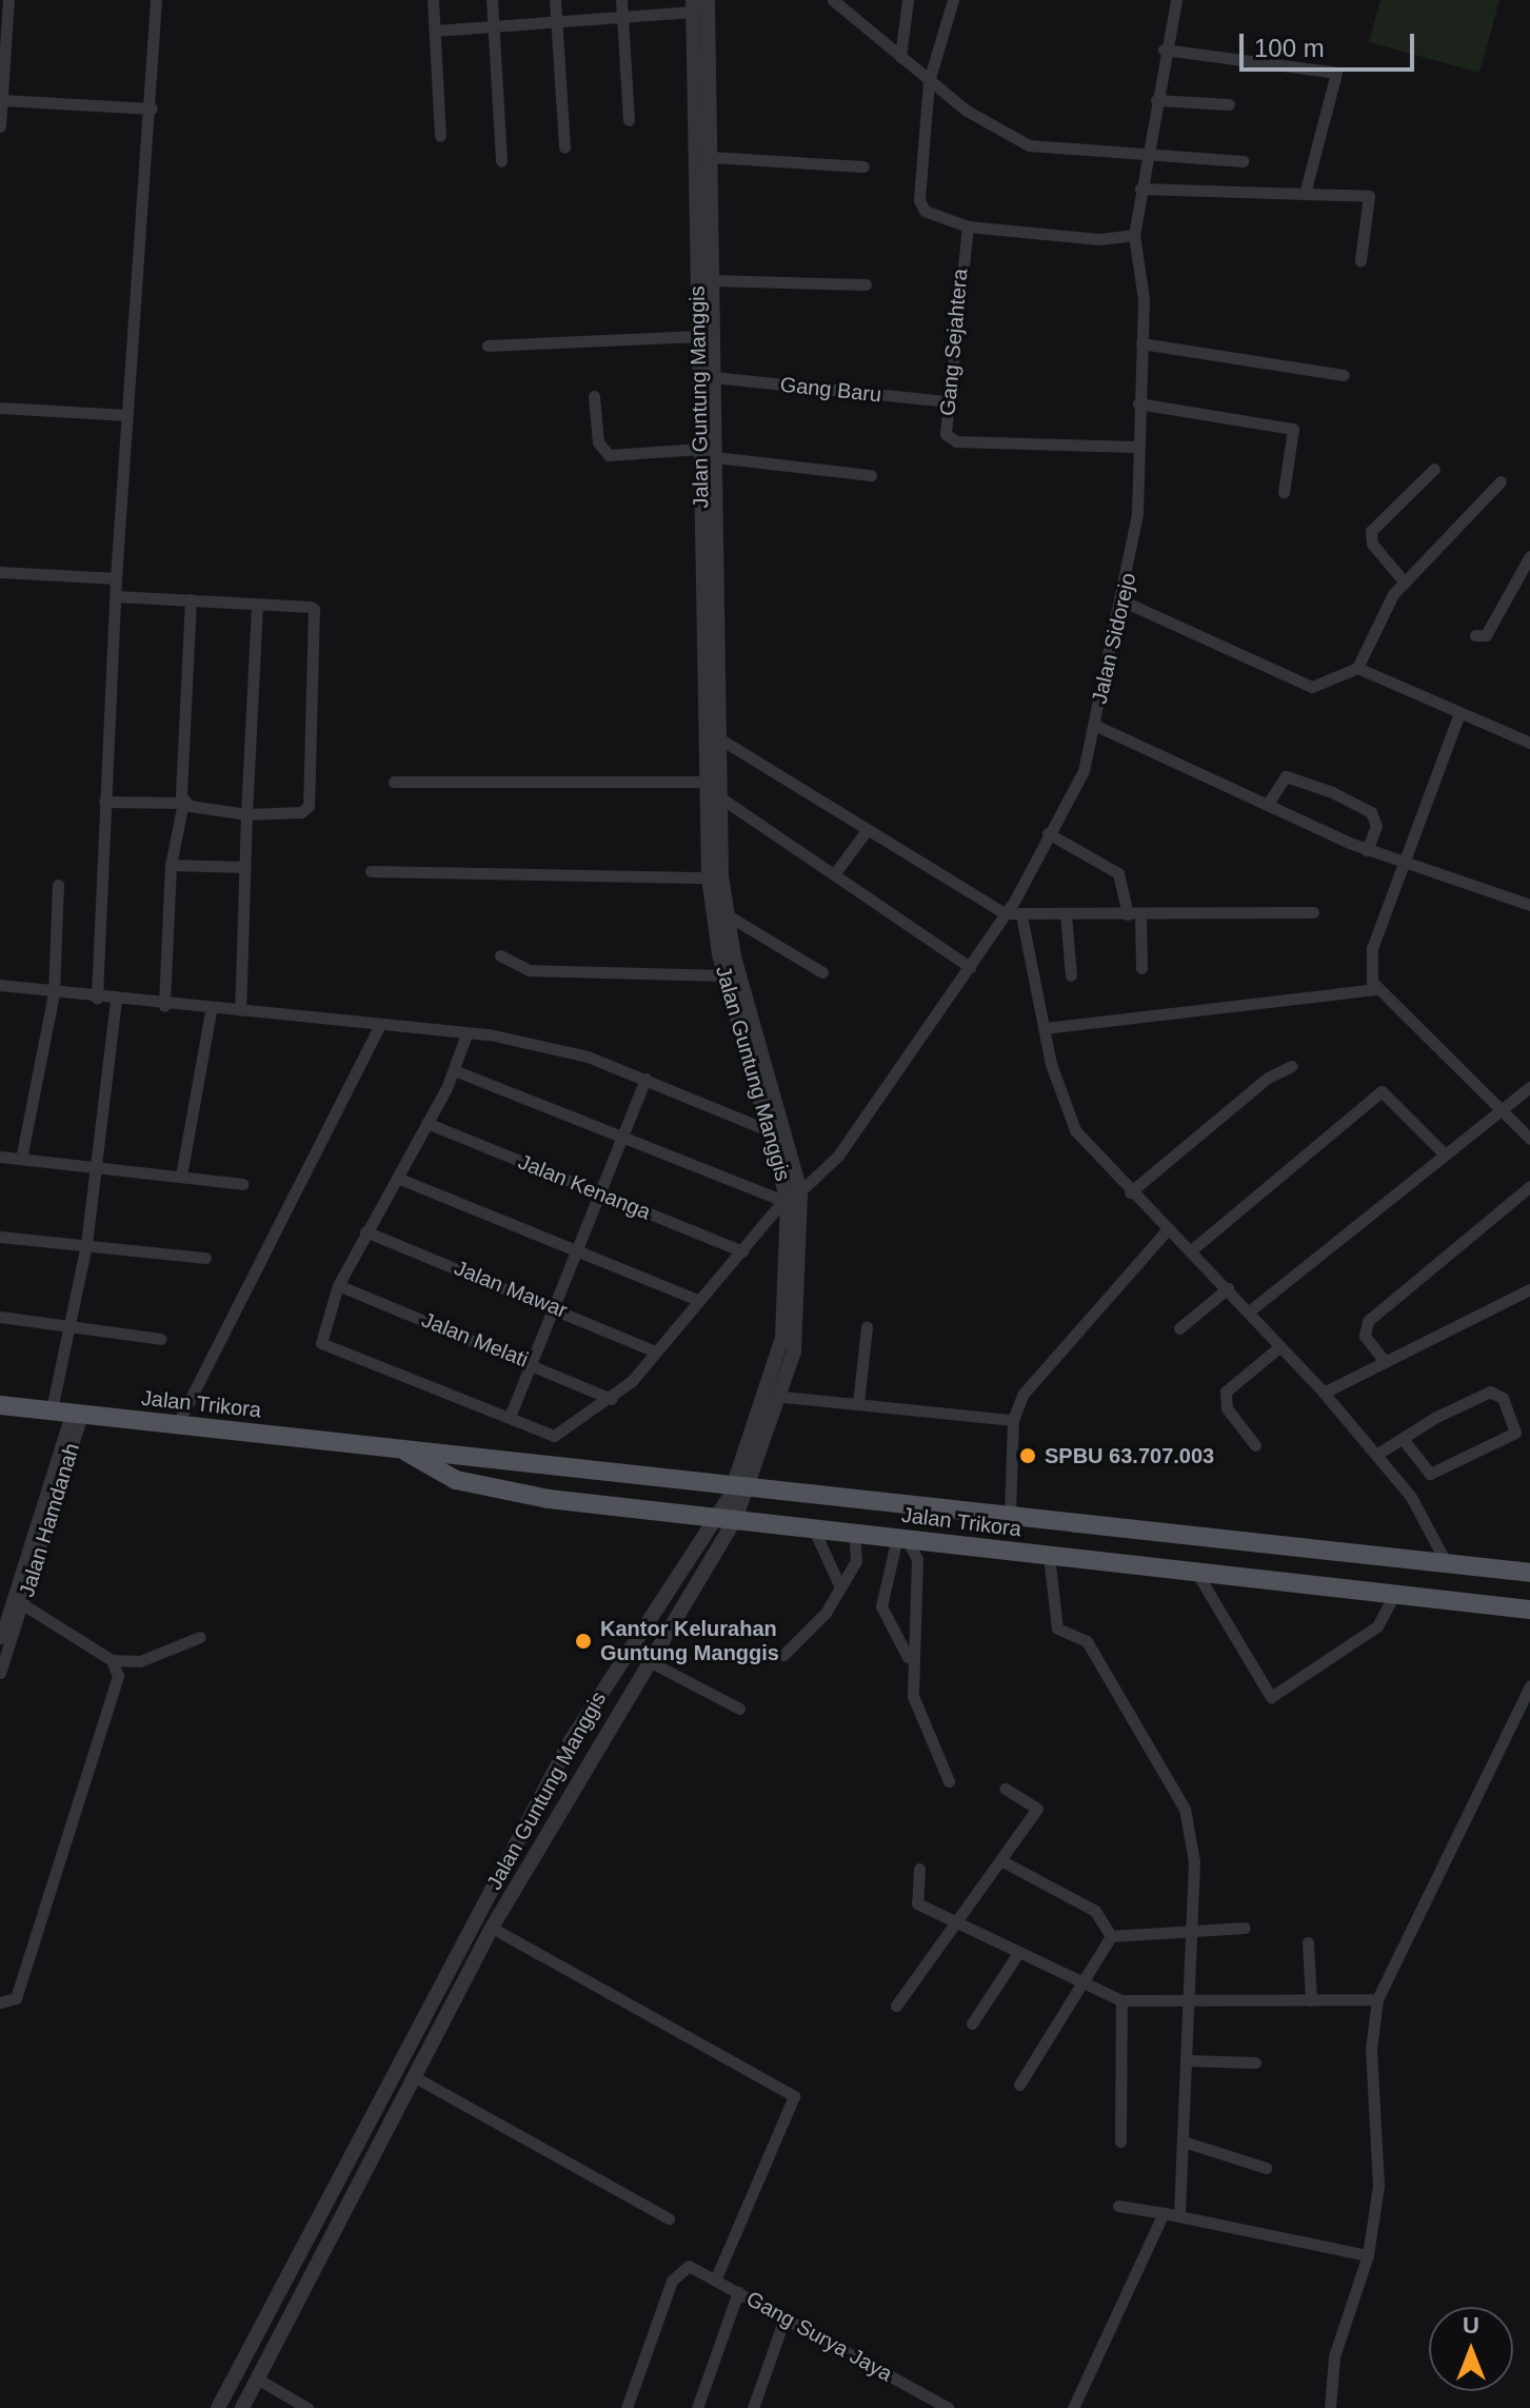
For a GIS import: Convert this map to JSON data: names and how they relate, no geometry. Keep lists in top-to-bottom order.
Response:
{
  "streets": {
    "main road": ["Jalan Trikora"],
    "street": [
      "Gang Sejahtera",
      "Gang Baru",
      "Jalan Guntung Manggis",
      "Jalan Sidorejo",
      "Jalan Kenanga",
      "Jalan Mawar",
      "Jalan Melati",
      "Jalan Hamdanah",
      "Gang Surya Jaya"
    ]
  },
  "crossings": [
    ["Gang Sejahtera", "Gang Baru"],
    ["Gang Sejahtera", "Jalan Sidorejo"],
    ["Gang Baru", "Jalan Guntung Manggis"],
    ["Jalan Guntung Manggis", "Jalan Sidorejo"],
    ["Jalan Guntung Manggis", "Jalan Trikora"],
    ["Jalan Sidorejo", "Jalan Kenanga"],
    ["Jalan Sidorejo", "Jalan Mawar"],
    ["Jalan Sidorejo", "Jalan Melati"],
    ["Jalan Trikora", "Jalan Hamdanah"]
  ],
  "places": ["SPBU 63.707.003", "Kantor Kelurahan Guntung Manggis"],
  "scale_bar": "100 m",
  "north": "top"
}
